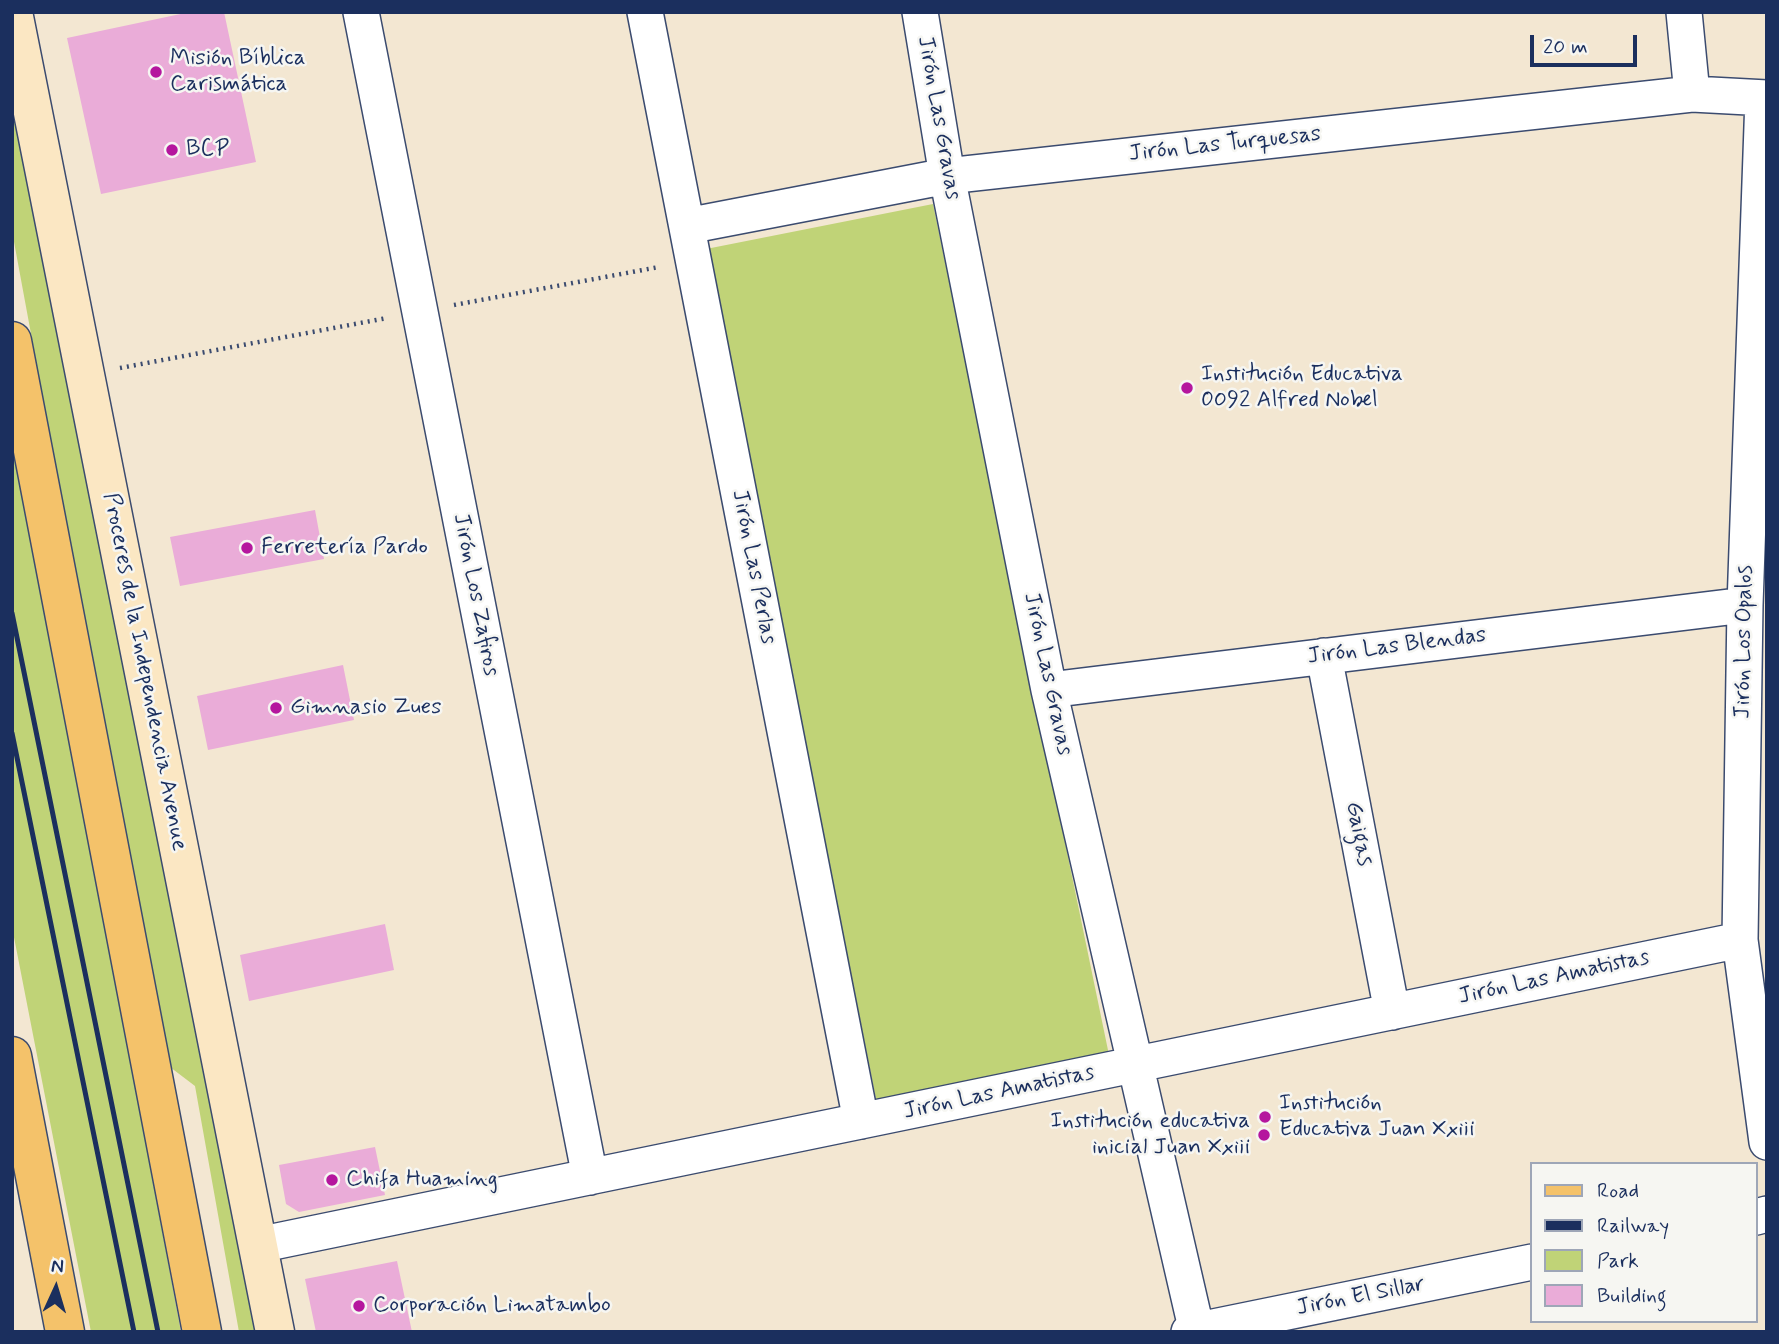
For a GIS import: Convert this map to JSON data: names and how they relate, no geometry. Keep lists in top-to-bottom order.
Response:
{
  "streets": {
    "main road": ["Proceres de la Independencia Avenue"],
    "street": [
      "Jirón Las Gravas",
      "Jirón Las Turquesas",
      "Jirón Las Perlas",
      "Jirón Los Zafiros",
      "Jirón Los Opalos",
      "Jirón Las Blendas",
      "Gaigas",
      "Jirón Las Amatistas",
      "Jirón El Sillar"
    ]
  },
  "crossings": [
    ["Jirón Las Gravas", "Jirón Las Turquesas"],
    ["Jirón Las Gravas", "Jirón Las Blendas"],
    ["Jirón Las Gravas", "Jirón Las Amatistas"],
    ["Jirón Las Gravas", "Jirón El Sillar"],
    ["Jirón Las Turquesas", "Jirón Las Perlas"],
    ["Jirón Las Turquesas", "Jirón Los Opalos"],
    ["Jirón Las Perlas", "Jirón Las Amatistas"],
    ["Jirón Los Zafiros", "Jirón Las Amatistas"],
    ["Jirón Los Opalos", "Jirón Las Blendas"],
    ["Jirón Los Opalos", "Jirón Las Amatistas"],
    ["Jirón Las Blendas", "Gaigas"],
    ["Proceres de la Independencia Avenue", "Jirón Las Amatistas"],
    ["Gaigas", "Jirón Las Amatistas"]
  ],
  "places": [
    "Misión Bíblica Carismática",
    "BCP",
    "Institución Educativa 0092 Alfred Nobel",
    "Ferretería Pardo",
    "Gimnasio Zues",
    "Institución Educativa Juan Xxiii",
    "Institución educativa inicial Juan Xxiii",
    "Chifa Huaming",
    "Corporación Limatambo"
  ],
  "legend": [
    "Road",
    "Railway",
    "Park",
    "Building"
  ],
  "scale_bar": "20 m",
  "north": "top"
}
